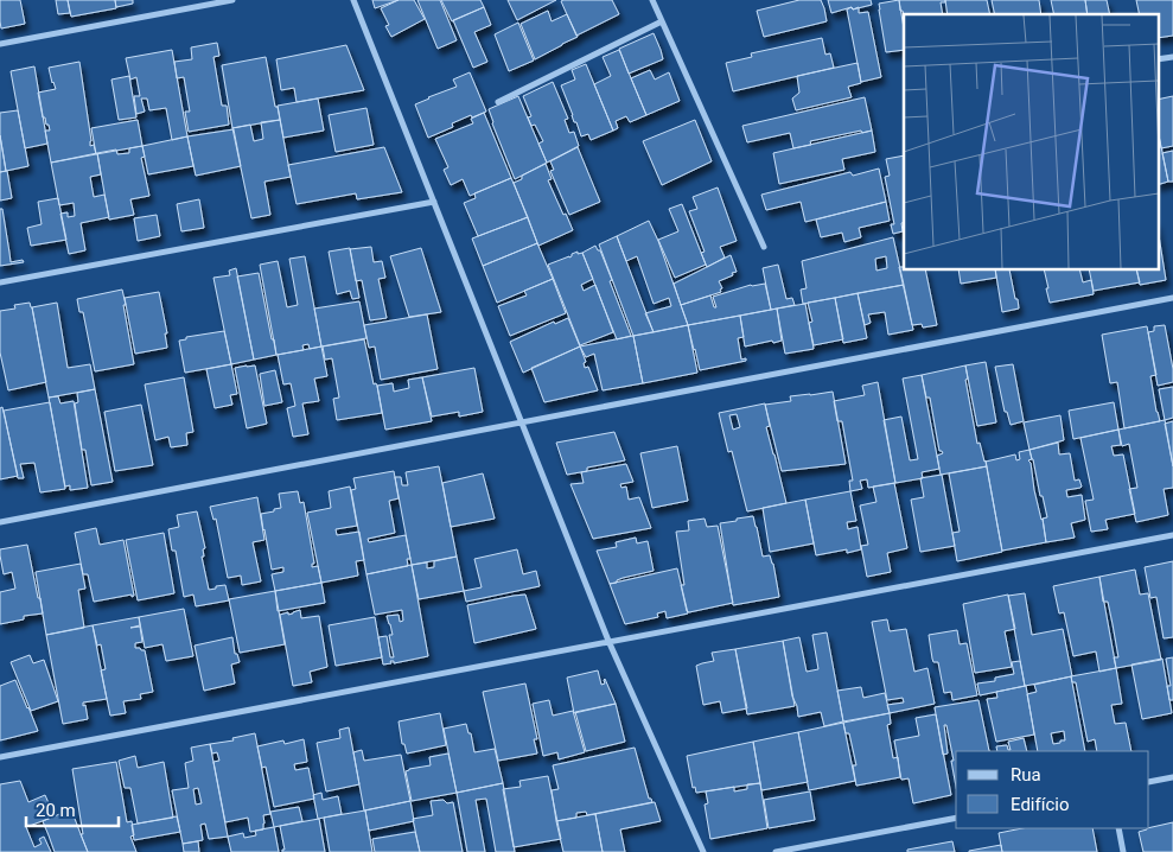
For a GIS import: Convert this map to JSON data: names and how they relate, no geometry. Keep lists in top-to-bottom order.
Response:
{
  "legend": ["Rua", "Edifício"],
  "scale_bar": "20 m"
}
